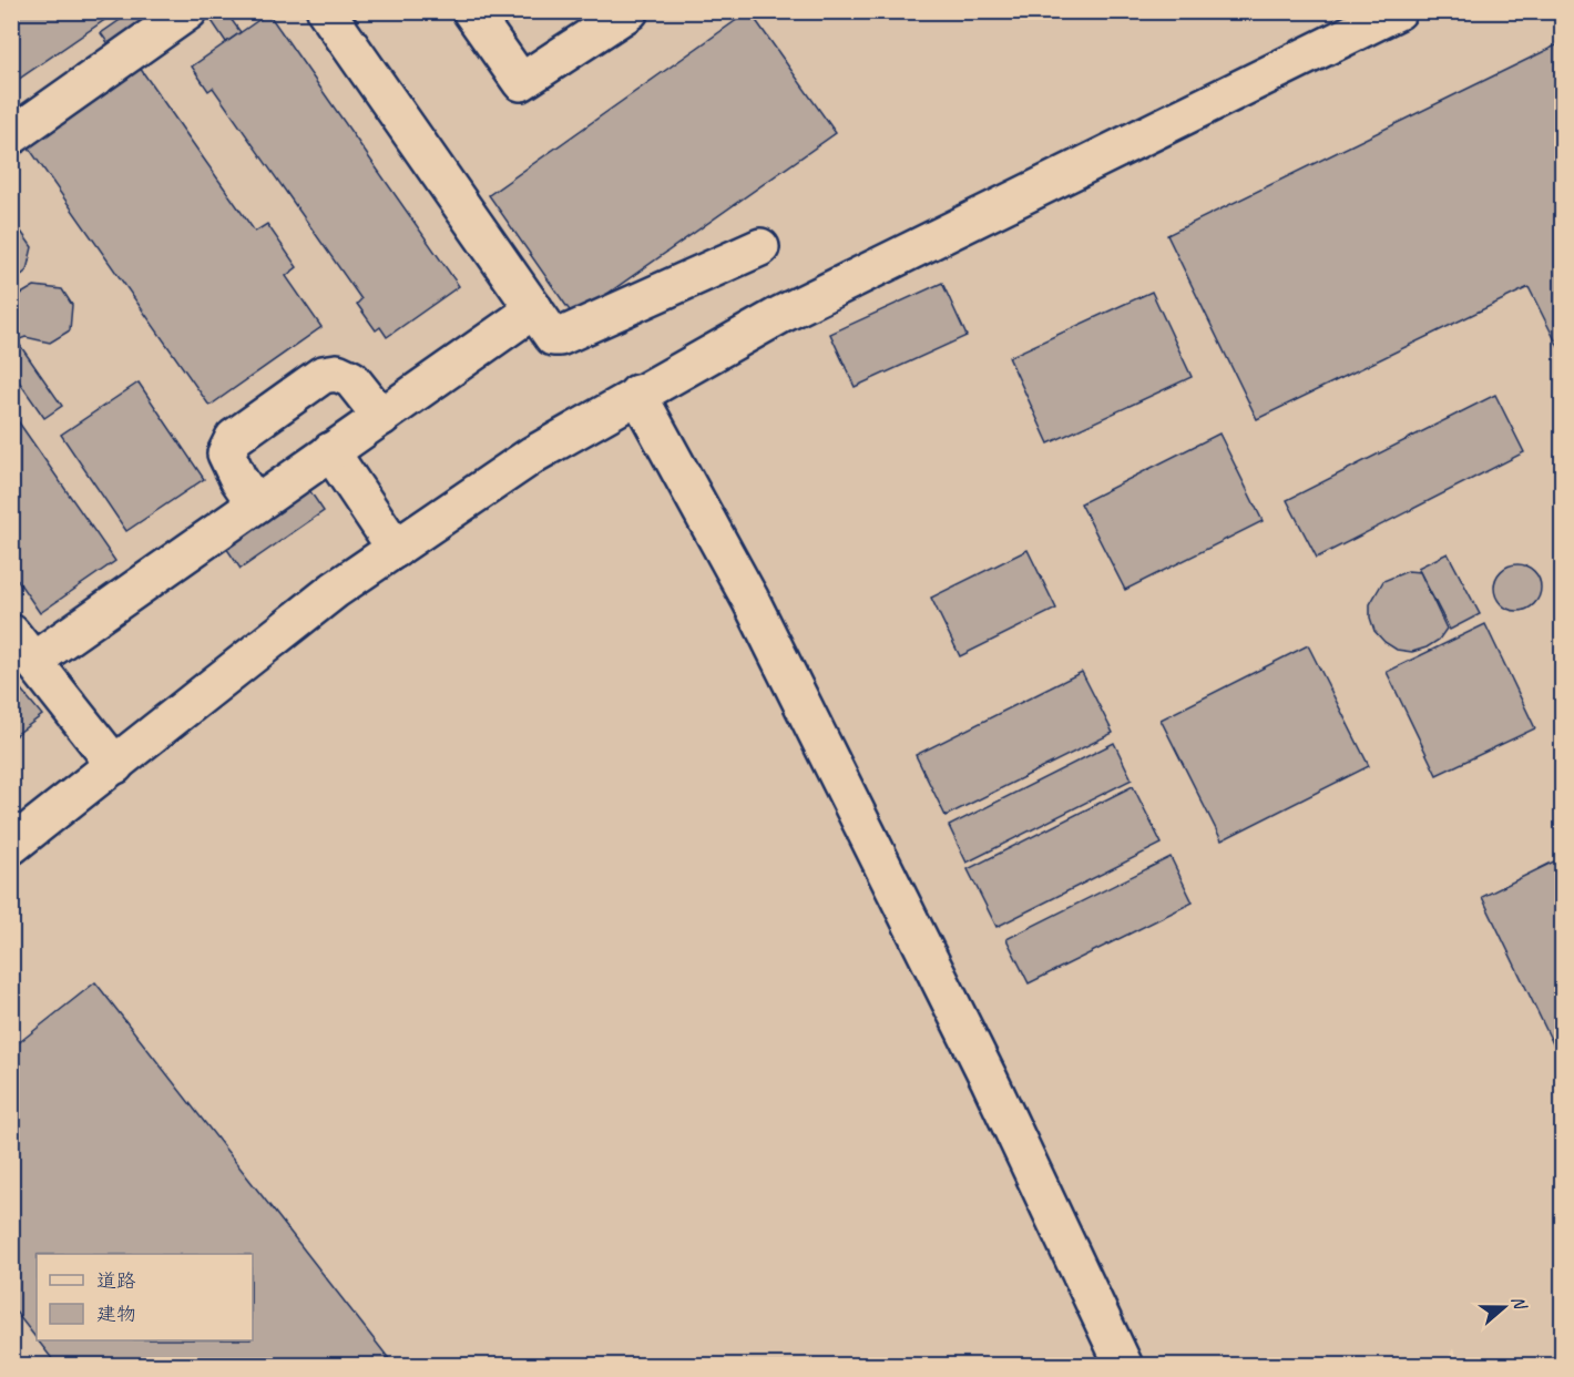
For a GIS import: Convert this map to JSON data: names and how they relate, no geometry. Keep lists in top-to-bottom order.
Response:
{
  "legend": ["道路", "建物"],
  "north": "right"
}
